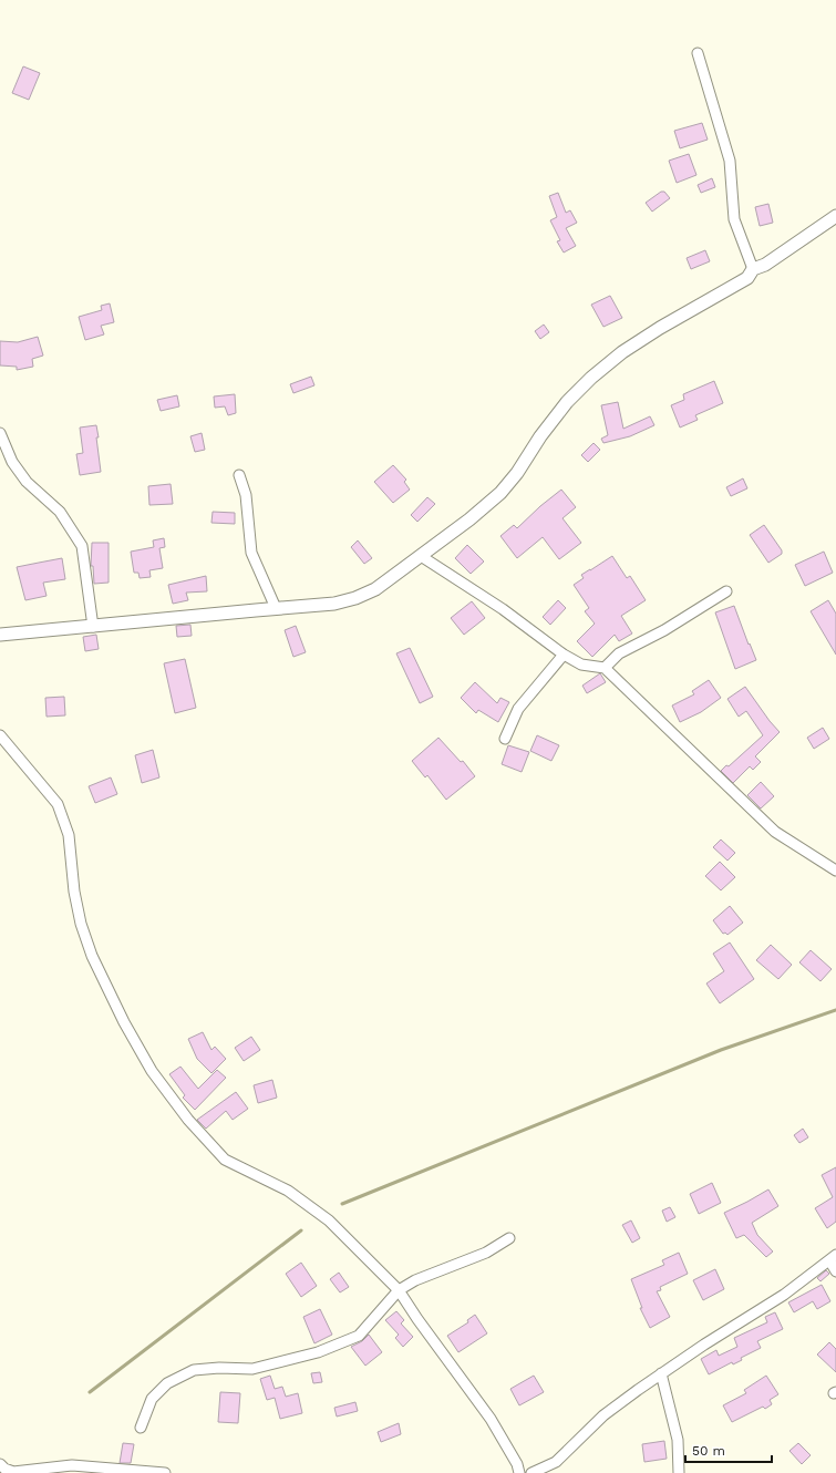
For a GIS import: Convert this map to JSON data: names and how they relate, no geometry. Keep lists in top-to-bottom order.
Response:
{
  "scale_bar": "50 m"
}
